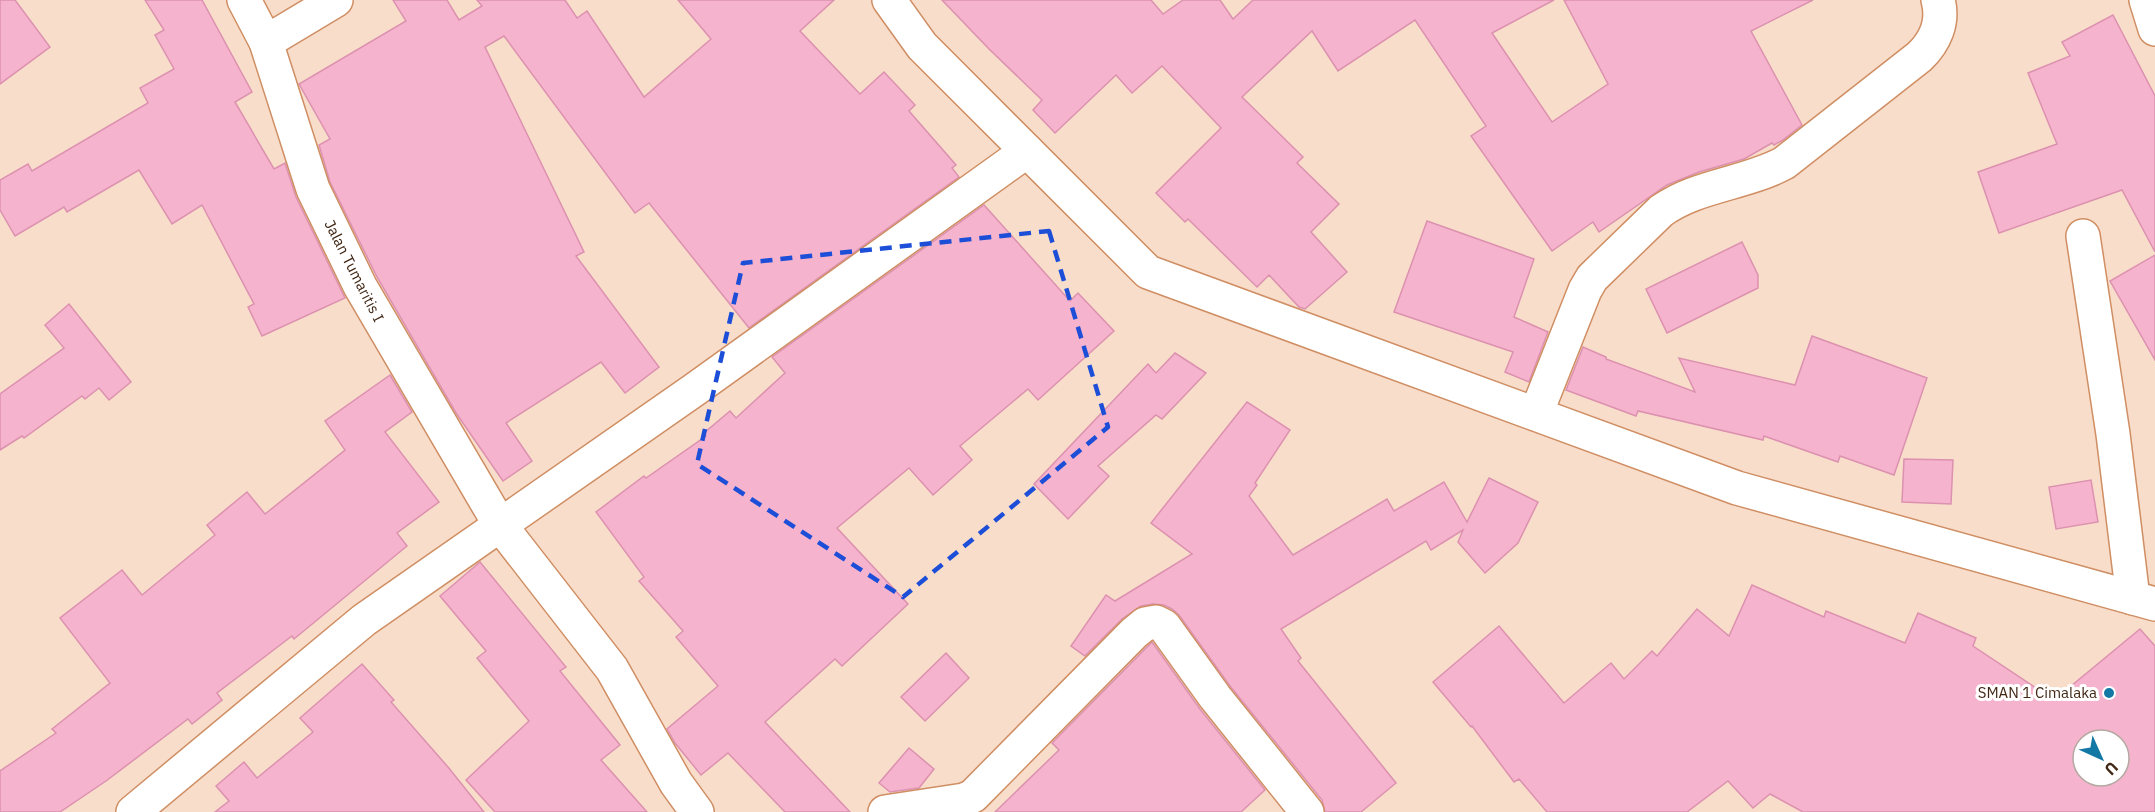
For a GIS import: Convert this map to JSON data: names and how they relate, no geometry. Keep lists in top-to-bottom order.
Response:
{
  "streets": {
    "street": ["Jalan Tumaritis I"]
  },
  "places": ["SMAN 1 Cimalaka"],
  "north": "bottom right"
}
